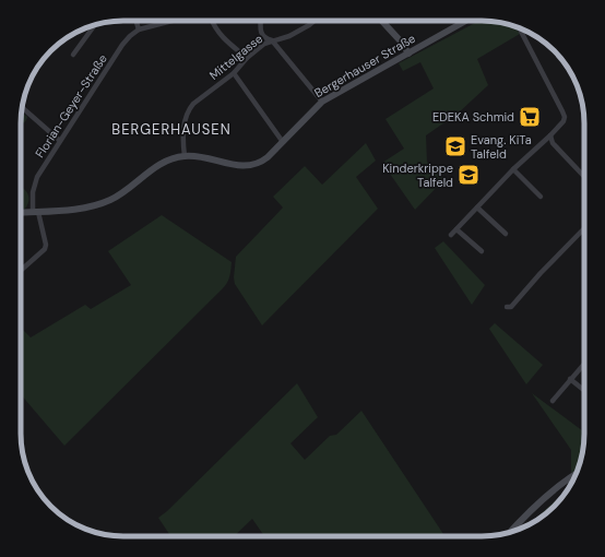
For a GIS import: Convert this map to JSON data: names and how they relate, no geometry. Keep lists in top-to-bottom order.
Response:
{
  "streets": {
    "street": ["Mittelgasse", "Bergerhauser Straße", "Florian-Geyer-Straße"]
  },
  "crossings": [
    ["Mittelgasse", "Bergerhauser Straße"]
  ],
  "districts": ["BERGERHAUSEN"],
  "places": {
    "supermarket": ["EDEKA Schmid"],
    "school or university": ["Evang. KiTa Talfeld", "Kinderkrippe Talfeld"]
  }
}
